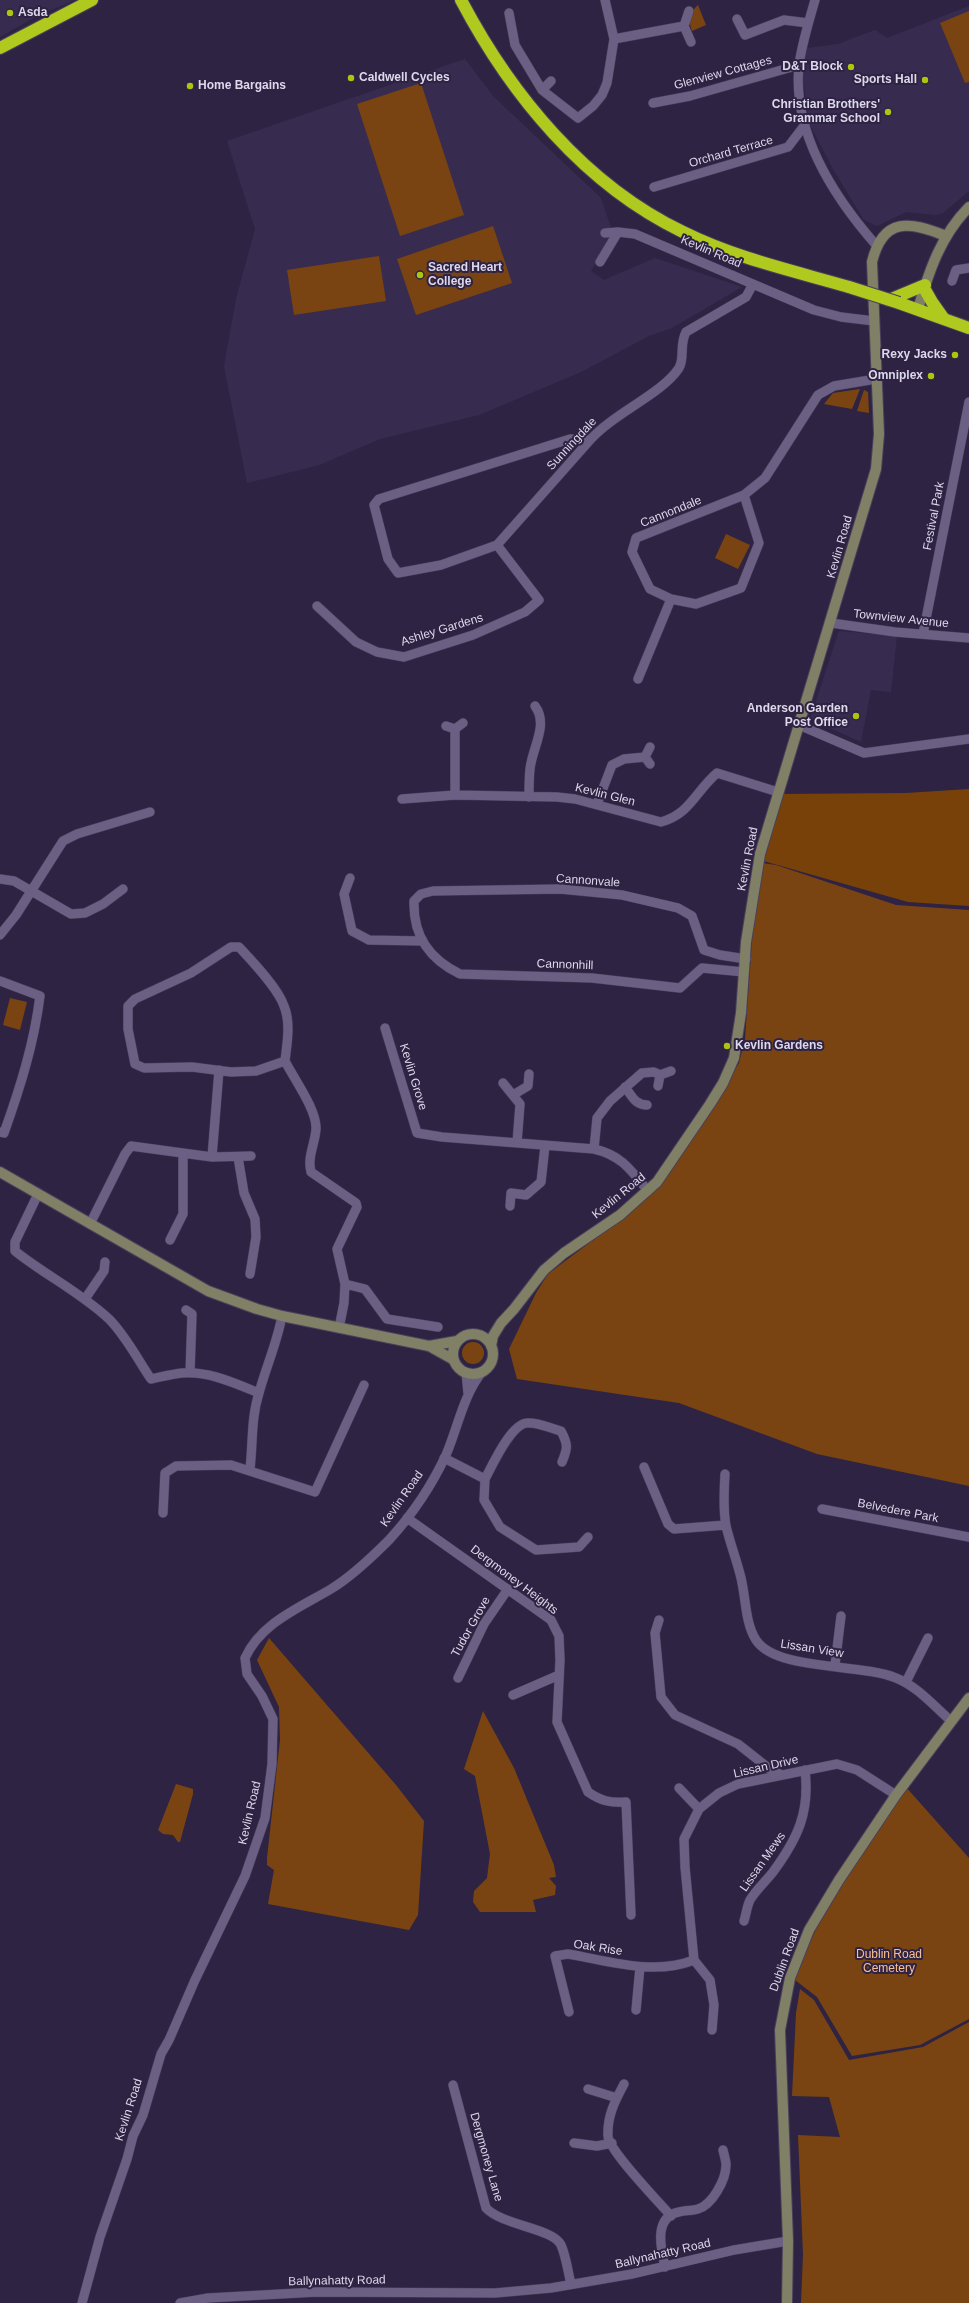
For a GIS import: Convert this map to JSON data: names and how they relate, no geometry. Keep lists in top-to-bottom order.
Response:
{
  "streets": {
    "street": [
      "Glenview Cottages",
      "Orchard Terrace",
      "Kevlin Road",
      "Sunningdale",
      "Cannondale",
      "Festival Park",
      "Townview Avenue",
      "Ashley Gardens",
      "Kevlin Glen",
      "Cannonvale",
      "Cannonhill",
      "Kevlin Grove",
      "Belvedere Park",
      "Dergmoney Heights",
      "Tudor Grove",
      "Lissan View",
      "Lissan Drive",
      "Lissan Mews",
      "Oak Rise",
      "Dublin Road",
      "Dergmoney Lane",
      "Ballynahatty Road"
    ]
  },
  "crossings": [
    ["Kevlin Road", "Sunningdale"],
    ["Kevlin Road", "Cannondale"],
    ["Kevlin Road", "Townview Avenue"],
    ["Kevlin Road", "Kevlin Glen"],
    ["Kevlin Road", "Cannonvale"],
    ["Kevlin Road", "Cannonhill"],
    ["Kevlin Road", "Dergmoney Heights"],
    ["Sunningdale", "Ashley Gardens"],
    ["Festival Park", "Townview Avenue"],
    ["Cannonvale", "Cannonhill"],
    ["Dergmoney Heights", "Tudor Grove"],
    ["Lissan View", "Dublin Road"],
    ["Lissan Drive", "Lissan Mews"],
    ["Lissan Drive", "Oak Rise"],
    ["Lissan Drive", "Dublin Road"],
    ["Dublin Road", "Ballynahatty Road"],
    ["Dergmoney Lane", "Ballynahatty Road"]
  ],
  "parks": ["Dublin Road Cemetery"],
  "places": [
    "Asda",
    "D&T Block",
    "Caldwell Cycles",
    "Sports Hall",
    "Home Bargains",
    "Christian Brothers' Grammar School",
    "Sacred Heart College",
    "Rexy Jacks",
    "Omniplex",
    "Anderson Garden Post Office",
    "Kevlin Gardens"
  ]
}
